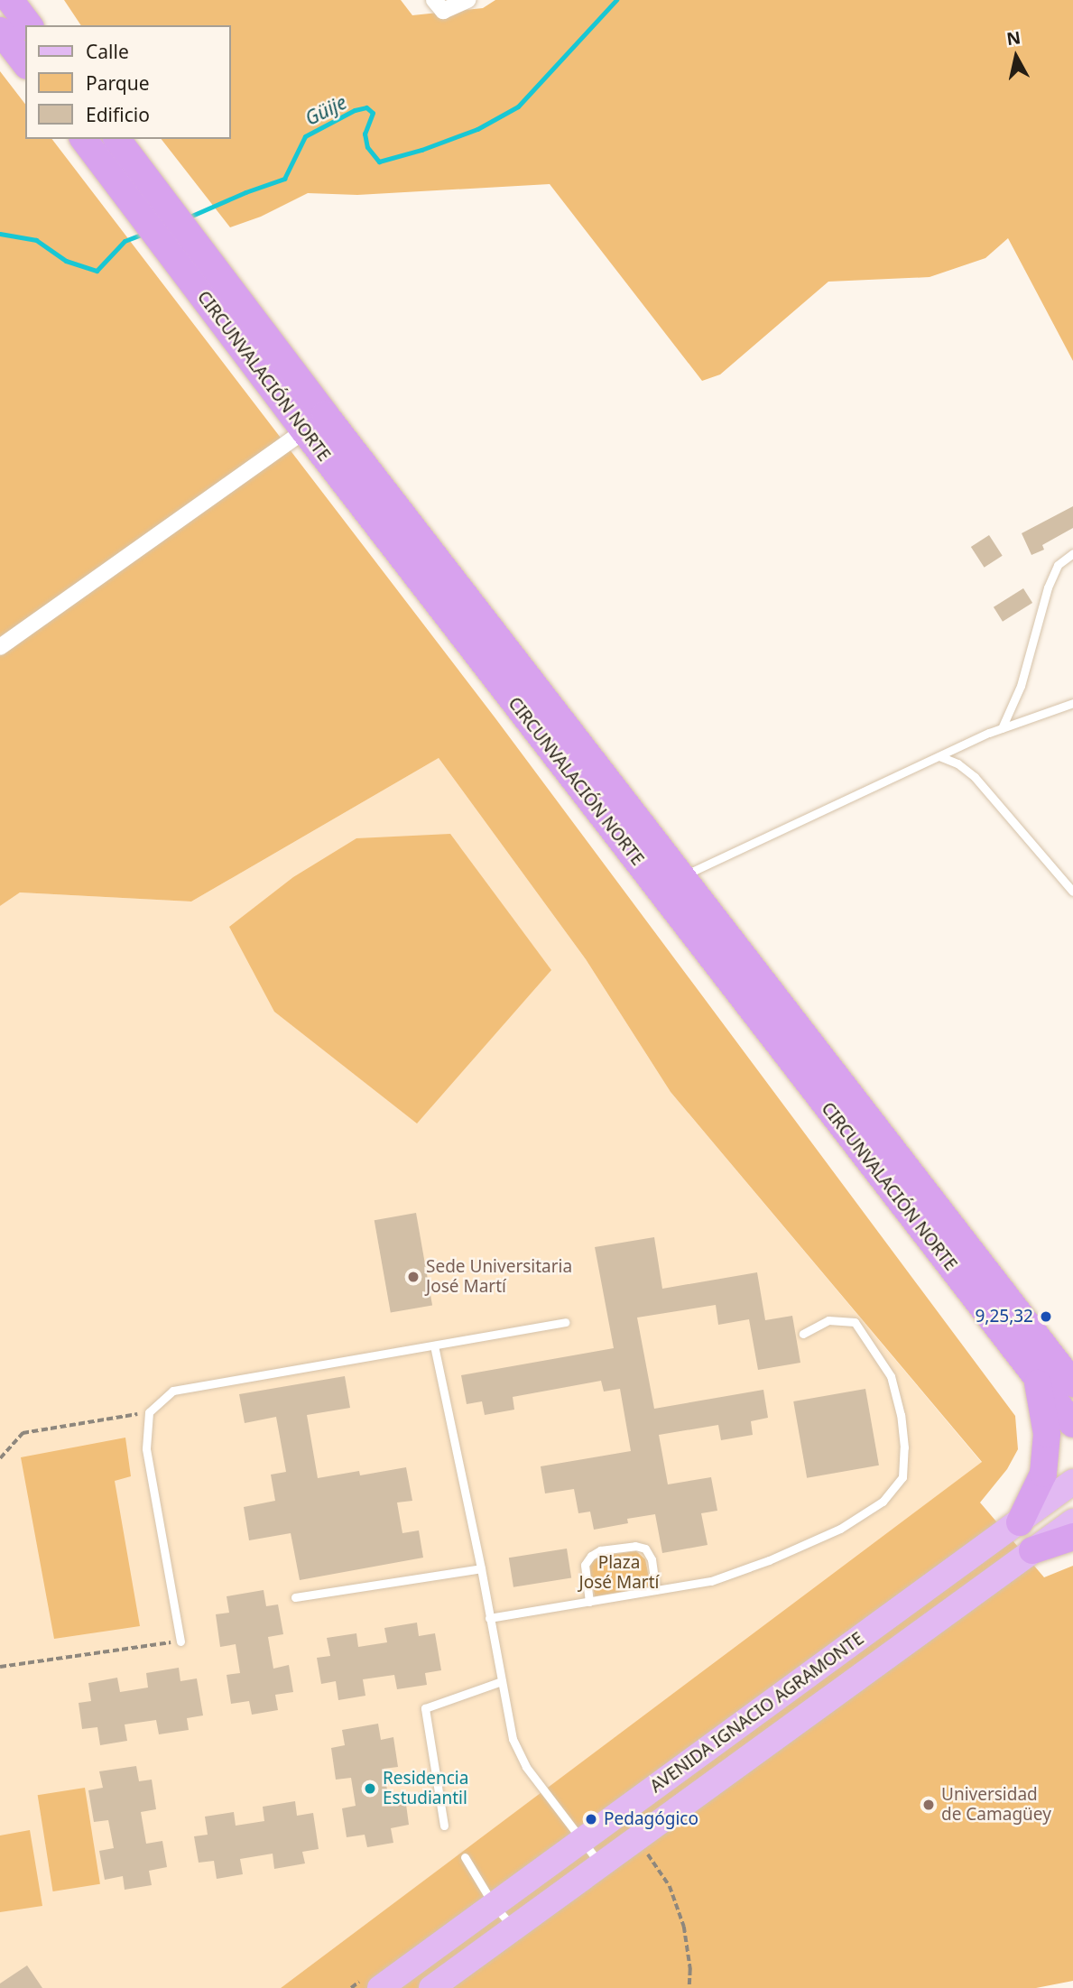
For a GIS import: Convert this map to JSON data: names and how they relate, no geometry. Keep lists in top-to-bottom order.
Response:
{
  "streets": {
    "highway": ["CIRCUNVALACIÓN NORTE"],
    "main road": ["AVENIDA IGNACIO AGRAMONTE"]
  },
  "water": ["Güije"],
  "parks": ["Plaza José Martí"],
  "places": [
    "Sede Universitaria José Martí",
    "9,25,32",
    "Residencia Estudiantil",
    "Universidad de Camagüey",
    "Pedagógico"
  ],
  "legend": ["Calle", "Parque", "Edificio"],
  "north": "top"
}
